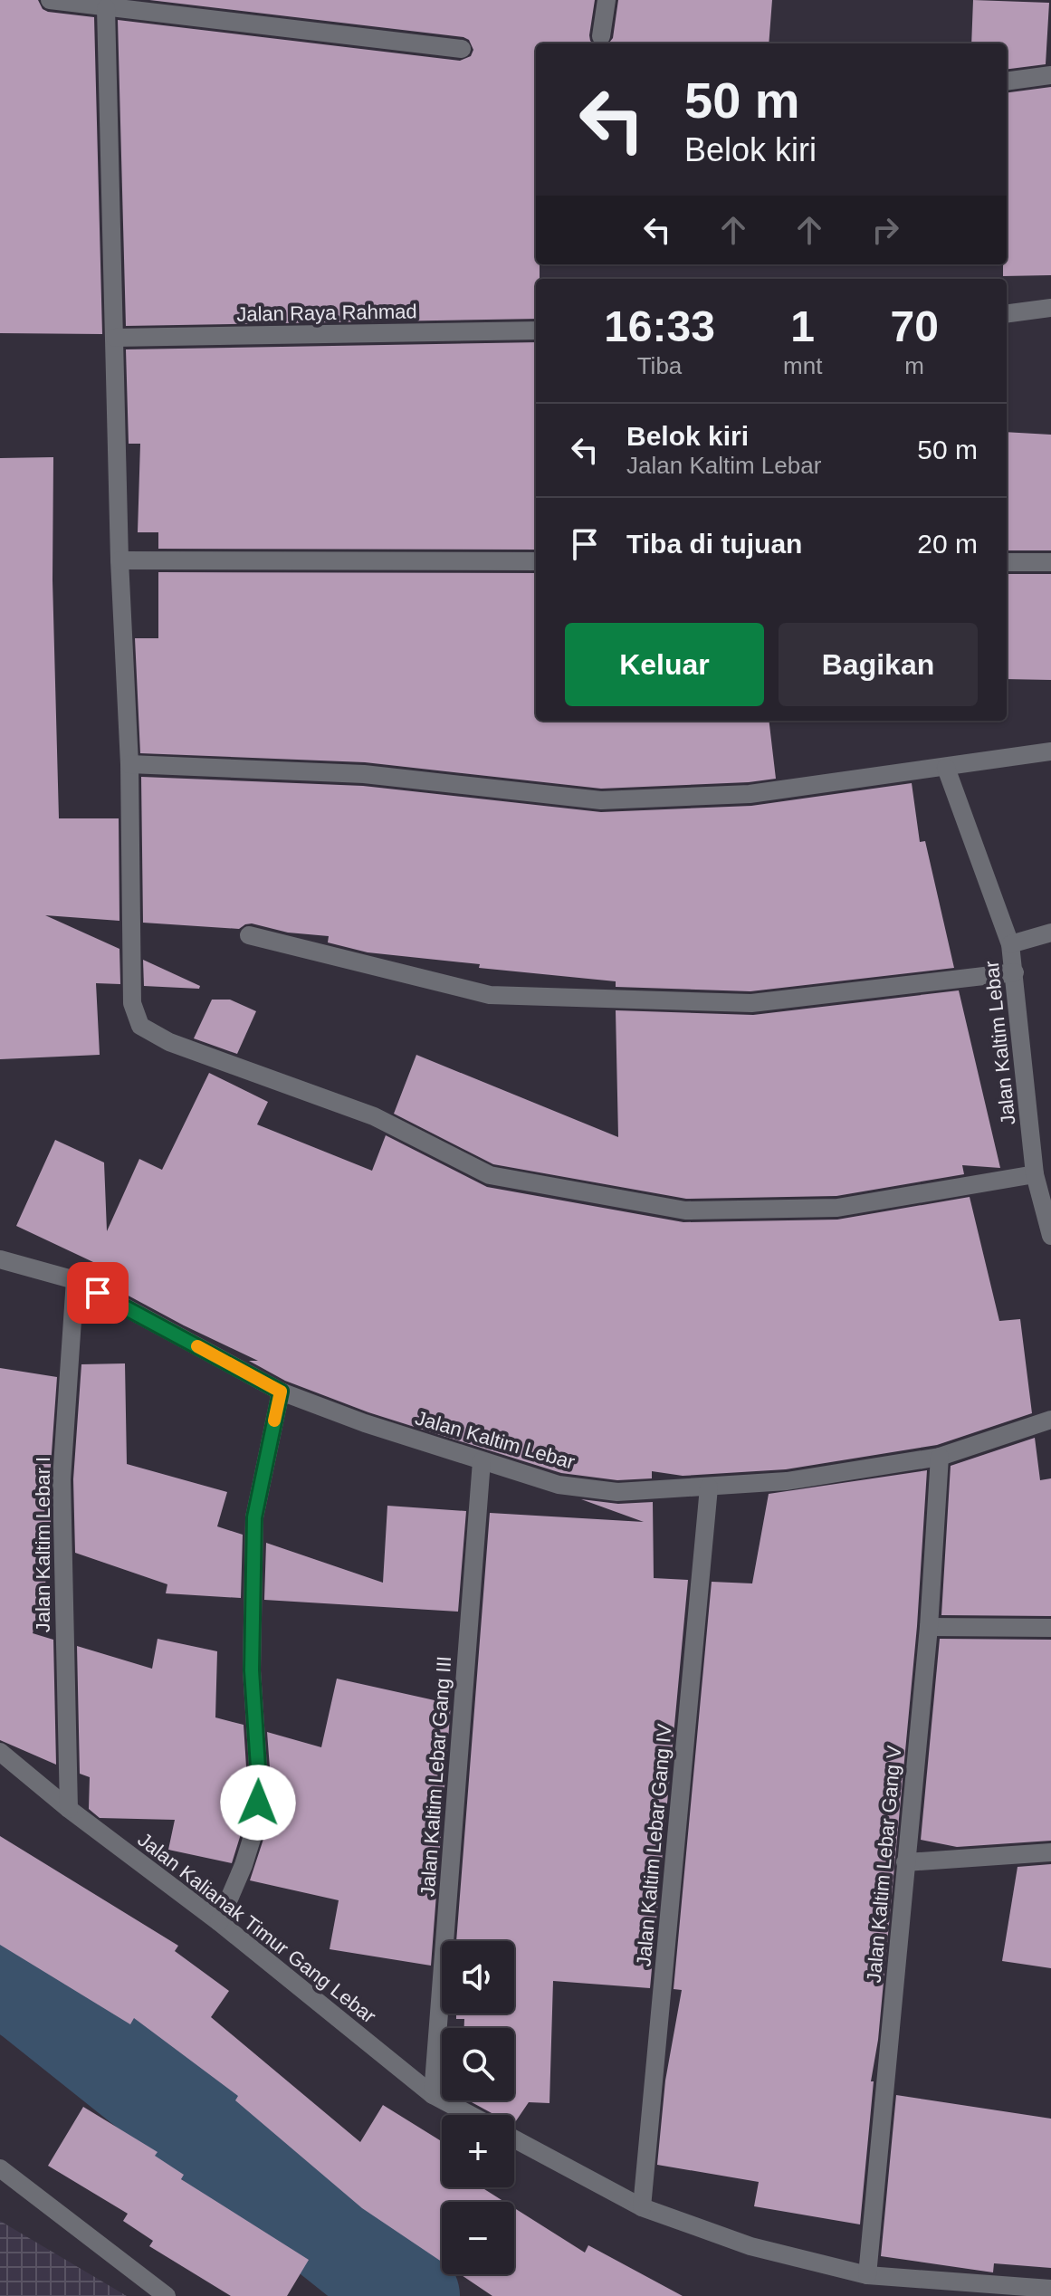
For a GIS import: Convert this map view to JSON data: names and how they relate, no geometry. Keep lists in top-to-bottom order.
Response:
{
  "streets": {
    "street": [
      "Jalan Raya Rahmad",
      "Jalan Kaltim Lebar",
      "Jalan Kaltim Lebar I",
      "Jalan Kaltim Lebar Gang III",
      "Jalan Kaltim Lebar Gang IV",
      "Jalan Kaltim Lebar Gang V",
      "Jalan Kalianak Timur Gang Lebar"
    ]
  },
  "crossings": [
    ["Jalan Kaltim Lebar", "Jalan Kaltim Lebar I"],
    ["Jalan Kaltim Lebar", "Jalan Kaltim Lebar Gang III"],
    ["Jalan Kaltim Lebar", "Jalan Kaltim Lebar Gang IV"],
    ["Jalan Kaltim Lebar", "Jalan Kaltim Lebar Gang V"],
    ["Jalan Kaltim Lebar I", "Jalan Kalianak Timur Gang Lebar"],
    ["Jalan Kaltim Lebar Gang III", "Jalan Kalianak Timur Gang Lebar"]
  ],
  "page": {
    "turn": ["50 m", "Belok kiri"],
    "eta": [
      "16:33",
      "Tiba",
      "1",
      "mnt",
      "70",
      "m"
    ],
    "list": [
      {
        "name": "Belok kiri",
        "note": "Jalan Kaltim Lebar",
        "value": "50 m"
      },
      {
        "name": "Tiba di tujuan",
        "value": "20 m"
      }
    ],
    "buttons": ["Keluar", "Bagikan"],
    "map_buttons": ["+", "−"]
  }
}
